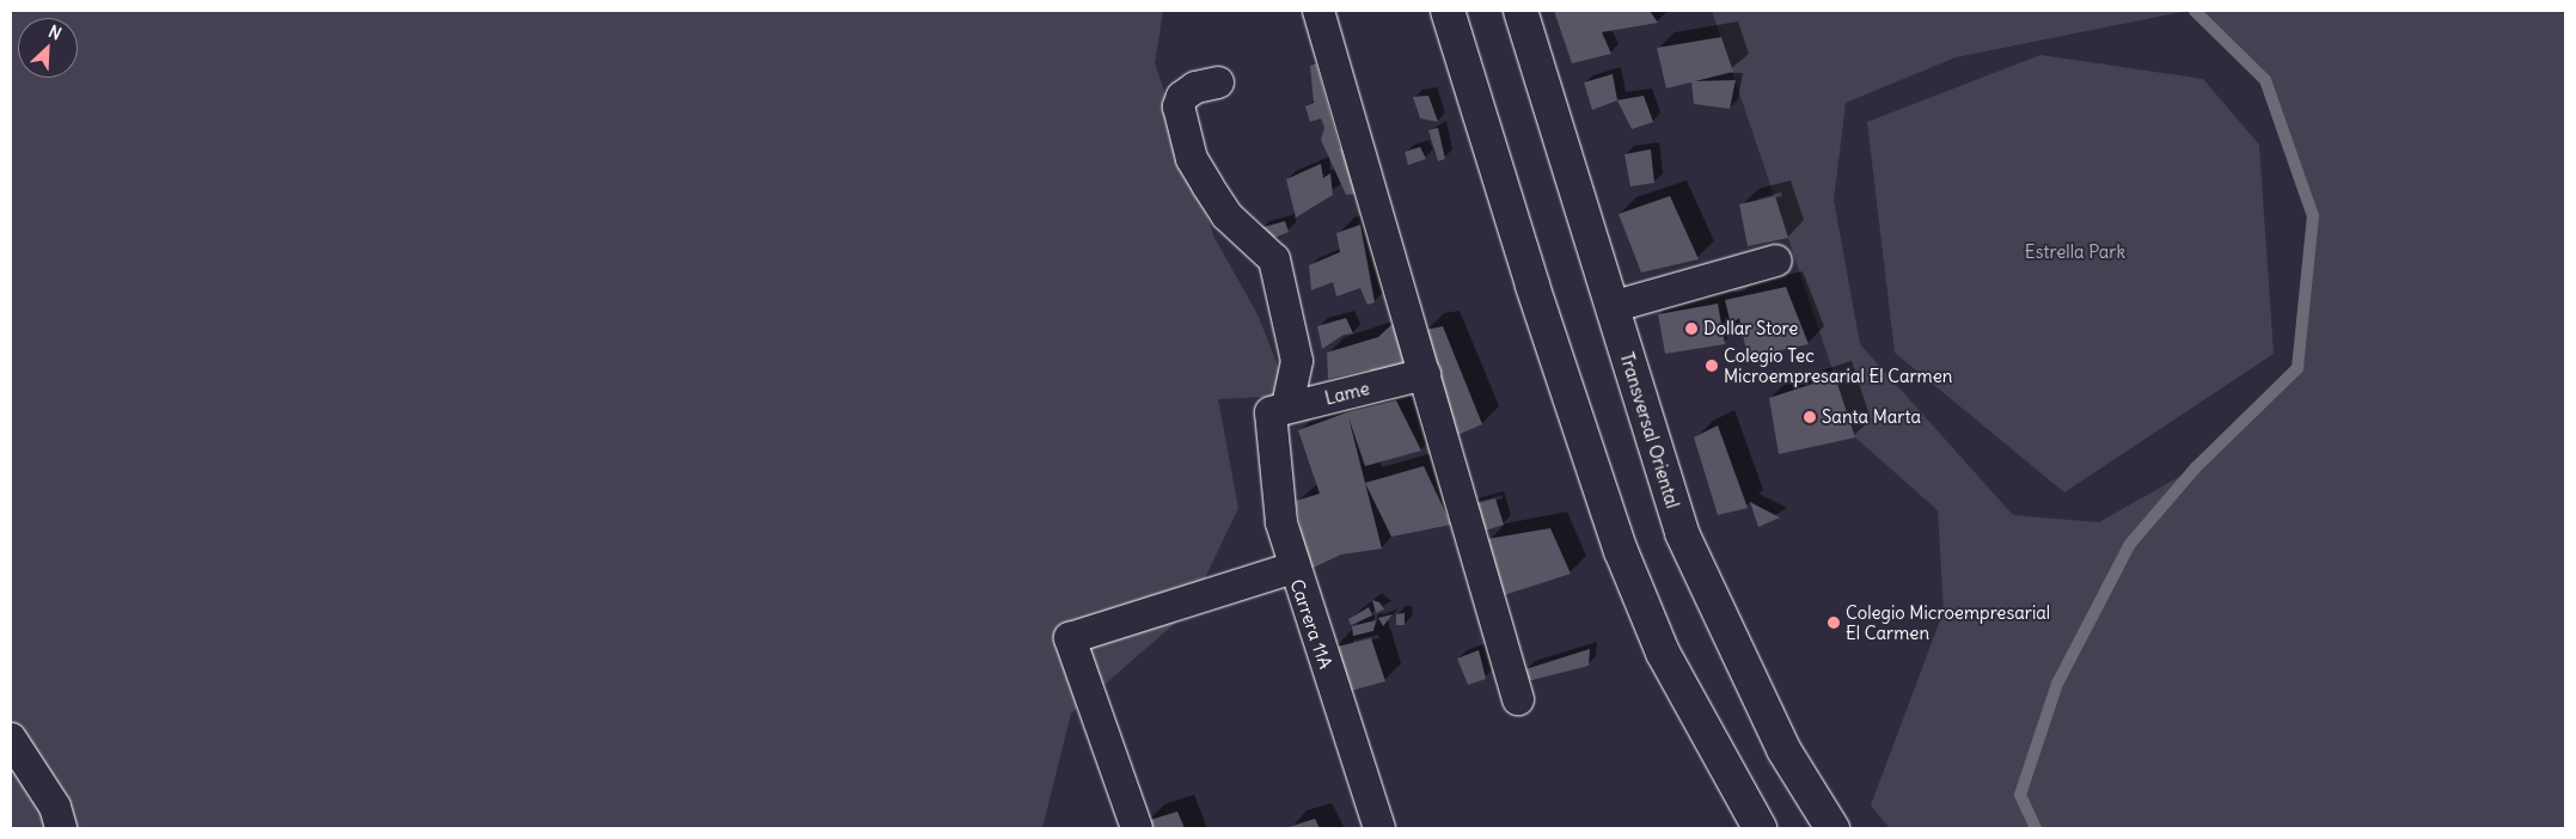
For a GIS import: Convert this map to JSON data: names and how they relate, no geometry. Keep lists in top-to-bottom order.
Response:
{
  "streets": {
    "main road": ["Transversal Oriental"],
    "street": ["Lame", "Carrera 11A"]
  },
  "crossings": [
    ["Lame", "Carrera 11A"]
  ],
  "parks": ["Estrella Park"],
  "places": [
    "Dollar Store",
    "Colegio Tec Microempresarial El Carmen",
    "Santa Marta",
    "Colegio Microempresarial El Carmen"
  ],
  "north": "top right"
}
